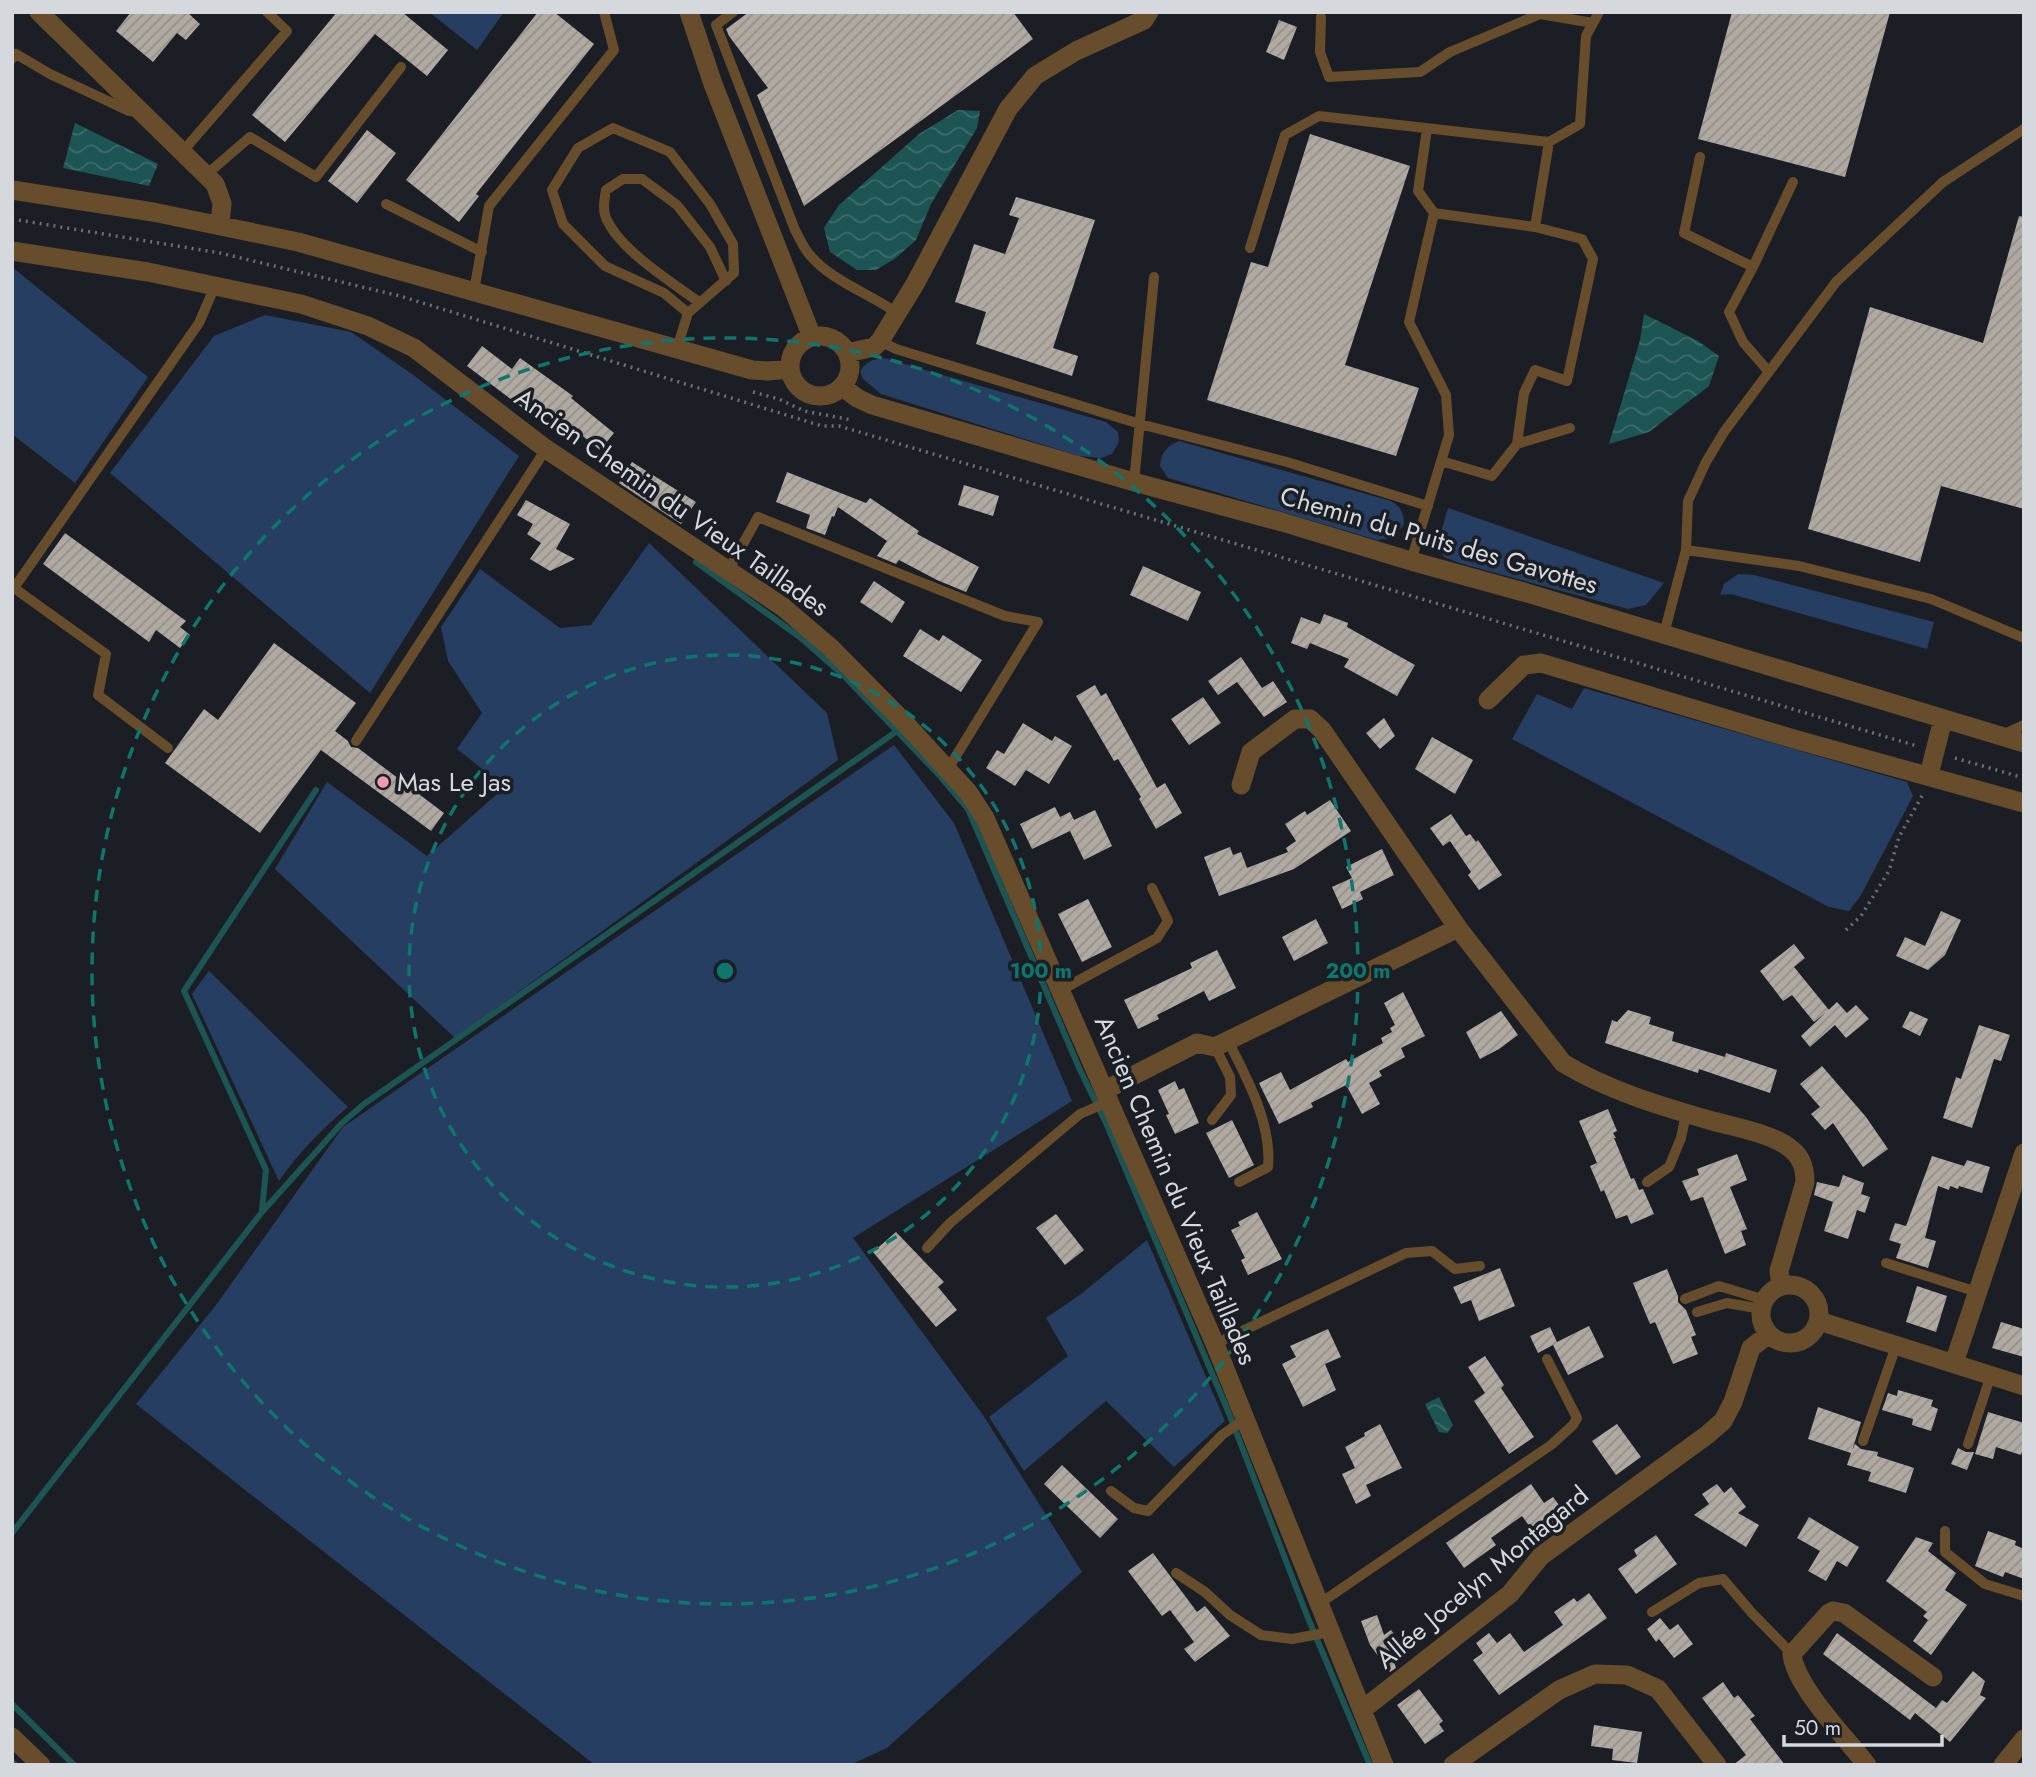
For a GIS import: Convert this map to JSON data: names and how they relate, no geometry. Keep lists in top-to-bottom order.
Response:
{
  "streets": {
    "street": ["Ancien Chemin du Vieux Taillades", "Chemin du Puits des Gavottes", "Allée Jocelyn Montagard"]
  },
  "crossings": [
    ["Ancien Chemin du Vieux Taillades", "Allée Jocelyn Montagard"]
  ],
  "places": ["Mas Le Jas"],
  "scale_bar": "50 m",
  "rings": ["100 m", "200 m"]
}
